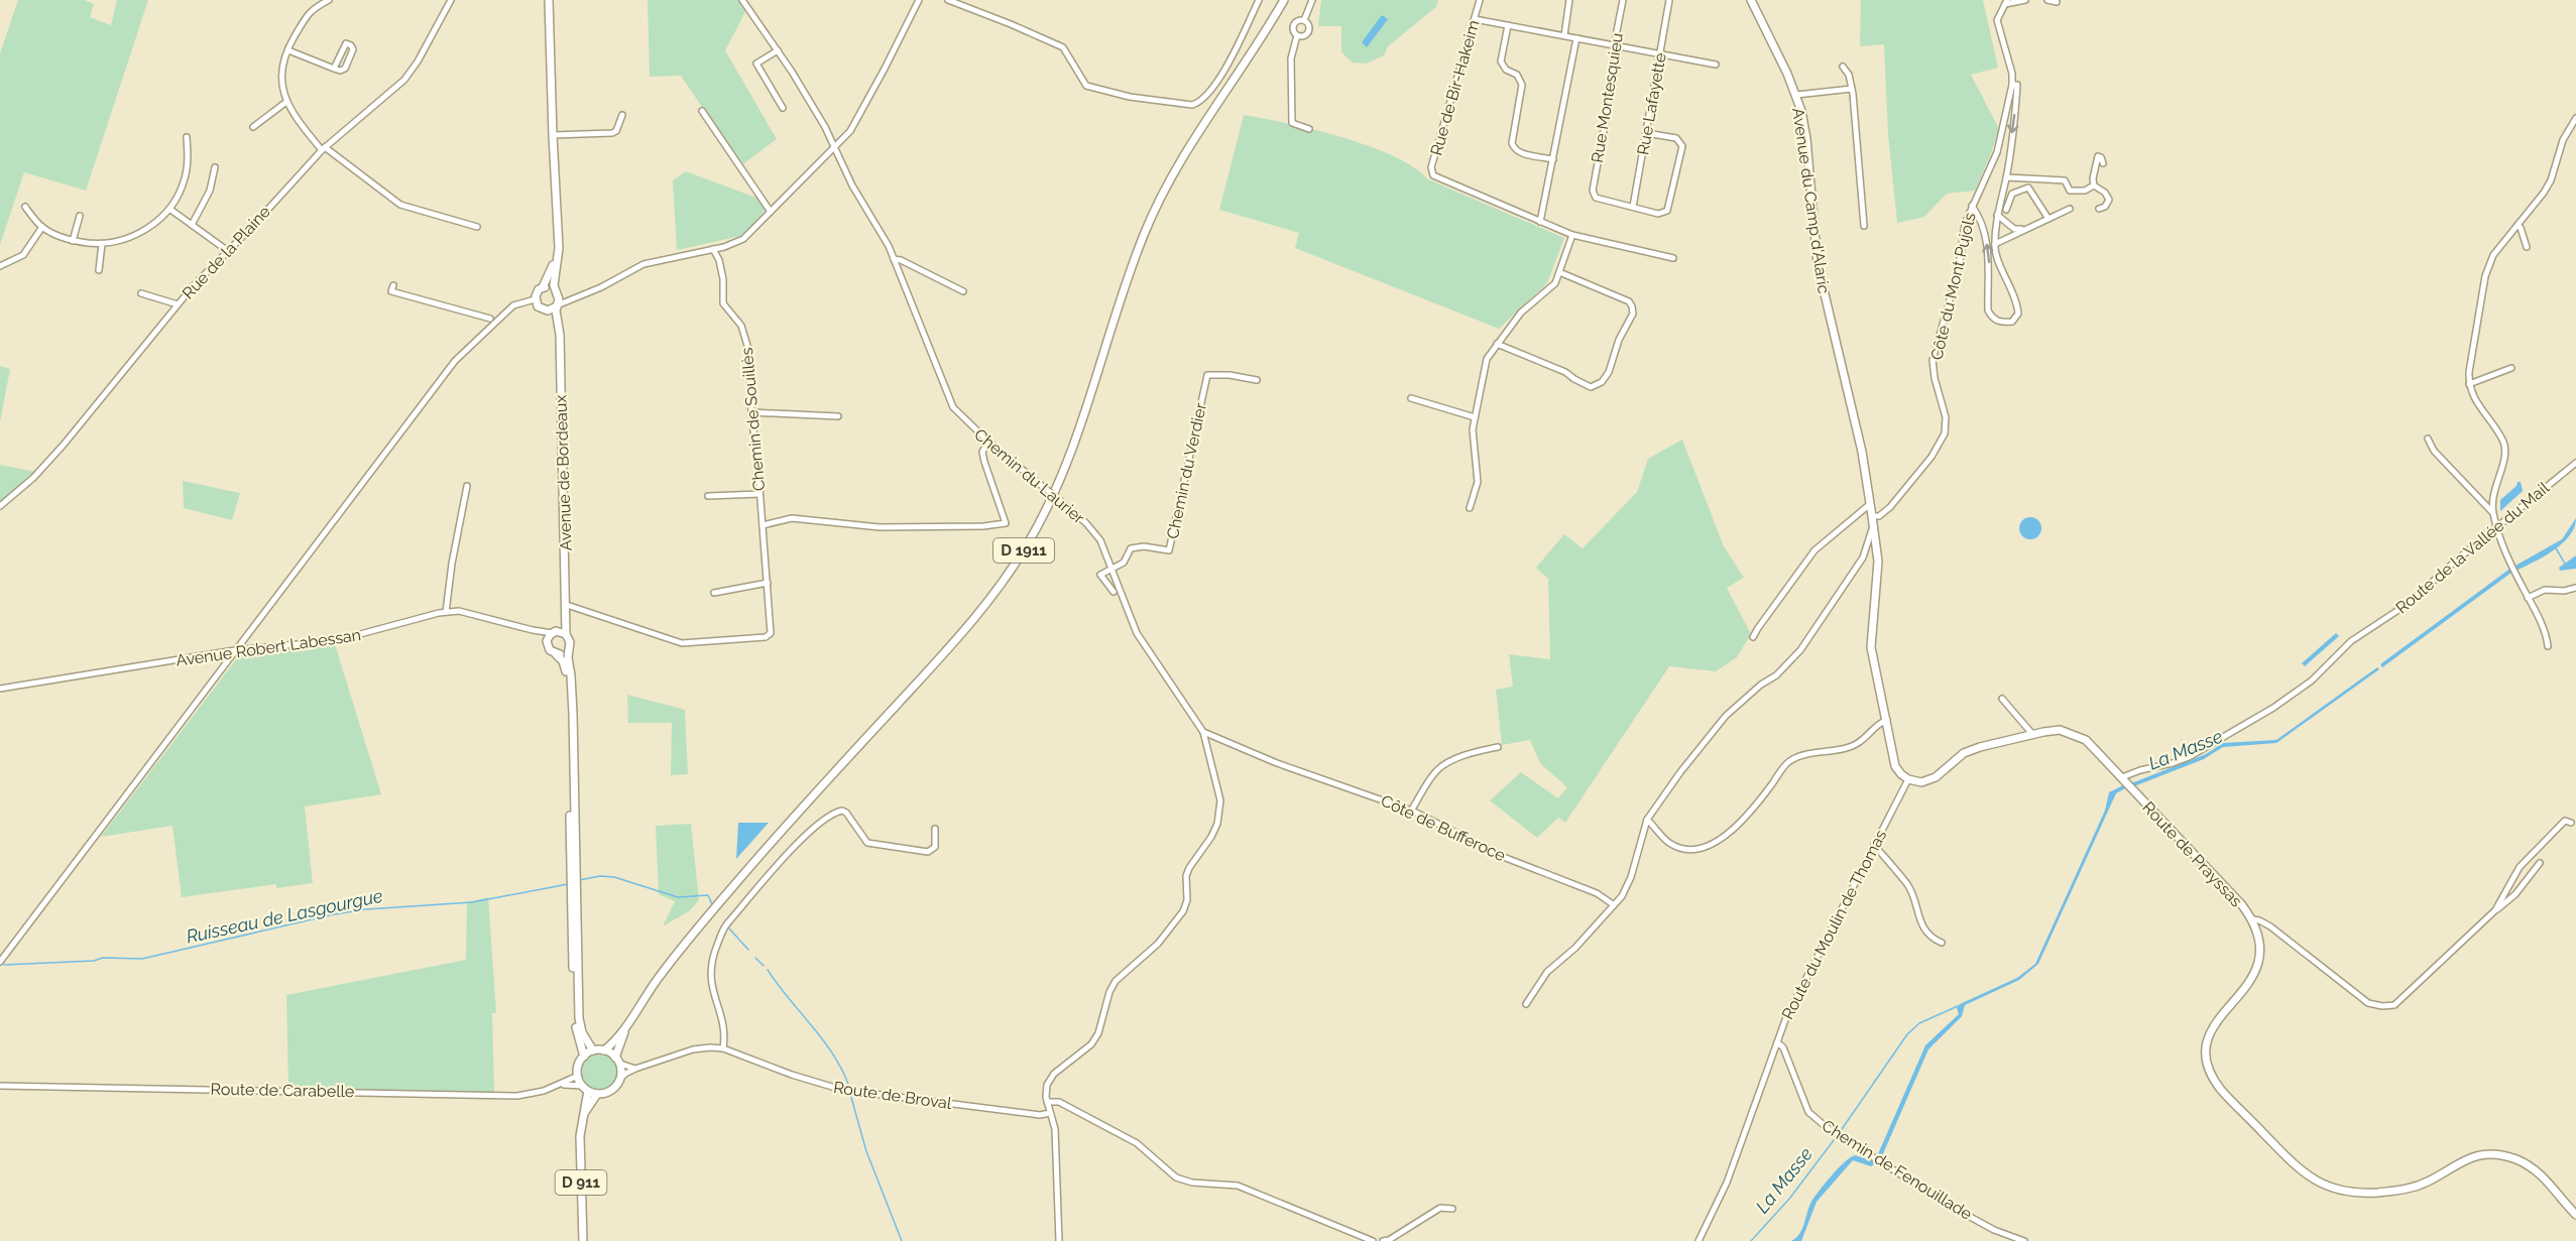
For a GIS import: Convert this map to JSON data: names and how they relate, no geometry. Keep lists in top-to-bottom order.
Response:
{
  "streets": {
    "main road": [
      "Avenue du Camp d'Alaric",
      "Avenue de Bordeaux",
      "D 1911",
      "Route de Prayssas",
      "D 911"
    ],
    "street": [
      "Rue de Bir-Hakeim",
      "Rue Montesquieu",
      "Rue Lafayette",
      "Rue de la Plaine",
      "Côte du Mont Pujols",
      "Chemin de Souillès",
      "Chemin du Verdier",
      "Chemin du Laurier",
      "Route de la Vallée du Mail",
      "Avenue Robert Labessan",
      "Côte de Bufferoce",
      "Route du Moulin de Thomas",
      "Route de Carabelle",
      "Route de Broval",
      "Chemin de Fenouillade"
    ]
  },
  "crossings": [
    ["Rue Montesquieu", "Rue Lafayette"],
    ["Avenue du Camp d'Alaric", "Côte du Mont Pujols"],
    ["Chemin de Souillès", "Avenue de Bordeaux"],
    ["Chemin du Verdier", "Chemin du Laurier"],
    ["Avenue de Bordeaux", "Avenue Robert Labessan"],
    ["Chemin du Laurier", "Côte de Bufferoce"],
    ["Chemin du Laurier", "Route de Broval"],
    ["Route de la Vallée du Mail", "Route de Prayssas"],
    ["D 1911", "Route de Carabelle"],
    ["D 1911", "Route de Broval"],
    ["D 1911", "D 911"],
    ["Route de Prayssas", "Route du Moulin de Thomas"],
    ["Route du Moulin de Thomas", "Chemin de Fenouillade"],
    ["Route de Carabelle", "Route de Broval"],
    ["Route de Carabelle", "D 911"],
    ["Route de Broval", "D 911"]
  ],
  "water": ["La Masse", "Ruisseau de Lasgourgue"]
}
